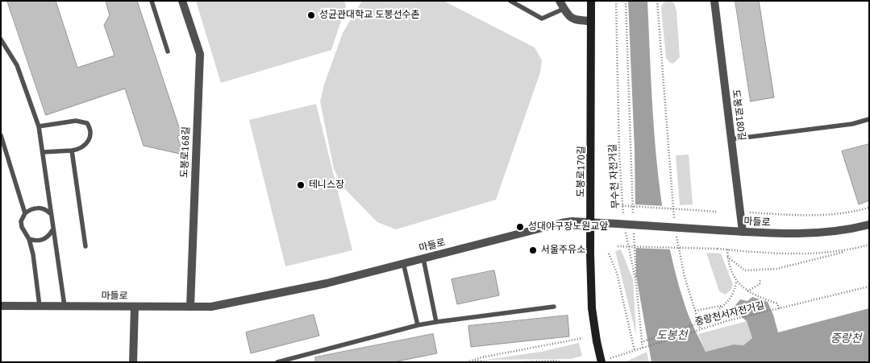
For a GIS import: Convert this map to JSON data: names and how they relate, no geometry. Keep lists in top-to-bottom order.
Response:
{
  "streets": {
    "main road": ["도봉로170길"],
    "street": ["도봉로180길", "도봉로168길", "마들로"],
    "path": ["무수천 자전거길", "중랑천서자전거길"]
  },
  "crossings": [
    ["도봉로180길", "마들로"],
    ["도봉로168길", "마들로"],
    ["도봉로170길", "마들로"],
    ["도봉로170길", "중랑천서자전거길"],
    ["무수천 자전거길", "마들로"],
    ["무수천 자전거길", "중랑천서자전거길"]
  ],
  "water": ["도봉천", "중랑천"],
  "places": [
    "성균관대학교 도봉선수촌",
    "테니스장",
    "성대야구장노원교앞",
    "서울주유소"
  ]
}
